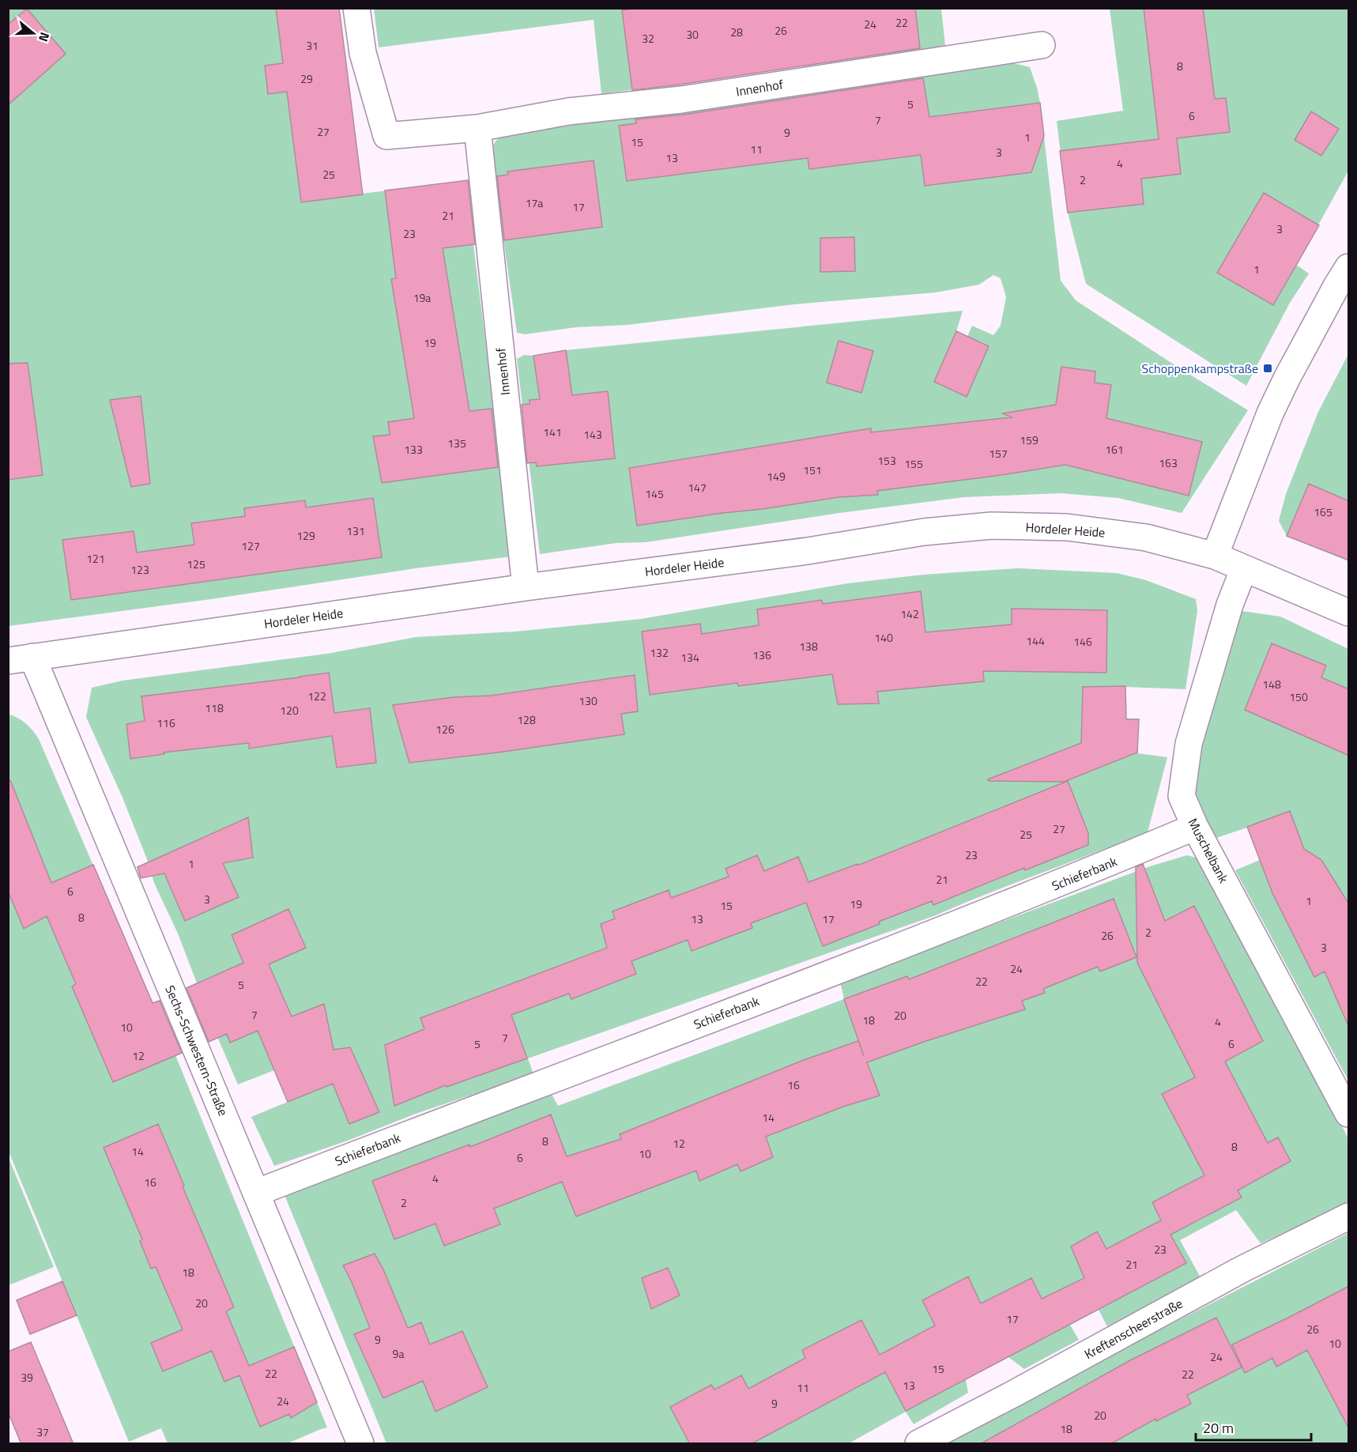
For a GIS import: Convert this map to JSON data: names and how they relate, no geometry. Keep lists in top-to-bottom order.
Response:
{
  "streets": {
    "street": [
      "Innenhof",
      "Hordeler Heide",
      "Muschelbank",
      "Schieferbank",
      "Sechs-Schwestern-Straße",
      "Kreftenscheerstraße"
    ]
  },
  "crossings": [
    ["Innenhof", "Hordeler Heide"],
    ["Hordeler Heide", "Muschelbank"],
    ["Hordeler Heide", "Sechs-Schwestern-Straße"],
    ["Muschelbank", "Schieferbank"],
    ["Schieferbank", "Sechs-Schwestern-Straße"]
  ],
  "places": {
    "transit": ["Schoppenkampstraße"]
  },
  "house_numbers": [
    "22",
    "24",
    "26",
    "28",
    "30",
    "32",
    "31",
    "8",
    "29",
    "5",
    "6",
    "7",
    "27",
    "9",
    "1",
    "15",
    "11",
    "3",
    "13",
    "4",
    "25",
    "2",
    "17a",
    "17",
    "21",
    "3",
    "23",
    "1",
    "19a",
    "19",
    "141",
    "143",
    "159",
    "135",
    "133",
    "161",
    "157",
    "153",
    "163",
    "155",
    "151",
    "149",
    "147",
    "145",
    "165",
    "131",
    "129",
    "127",
    "121",
    "125",
    "123",
    "142",
    "140",
    "144",
    "146",
    "138",
    "132",
    "136",
    "134",
    "148",
    "122",
    "150",
    "130",
    "118",
    "120",
    "128",
    "116",
    "126",
    "27",
    "25",
    "23",
    "1",
    "21",
    "6",
    "3",
    "1",
    "19",
    "15",
    "8",
    "13",
    "17",
    "2",
    "26",
    "3",
    "24",
    "22",
    "5",
    "7",
    "20",
    "18",
    "4",
    "10",
    "7",
    "5",
    "6",
    "12",
    "16",
    "14",
    "8",
    "12",
    "8",
    "14",
    "10",
    "6",
    "4",
    "16",
    "2",
    "23",
    "21",
    "18",
    "20",
    "17",
    "26",
    "9",
    "10",
    "9a",
    "24",
    "15",
    "22",
    "22",
    "39",
    "13",
    "11",
    "24",
    "9",
    "20",
    "18",
    "37"
  ],
  "scale_bar": "20 m",
  "north": "right"
}
